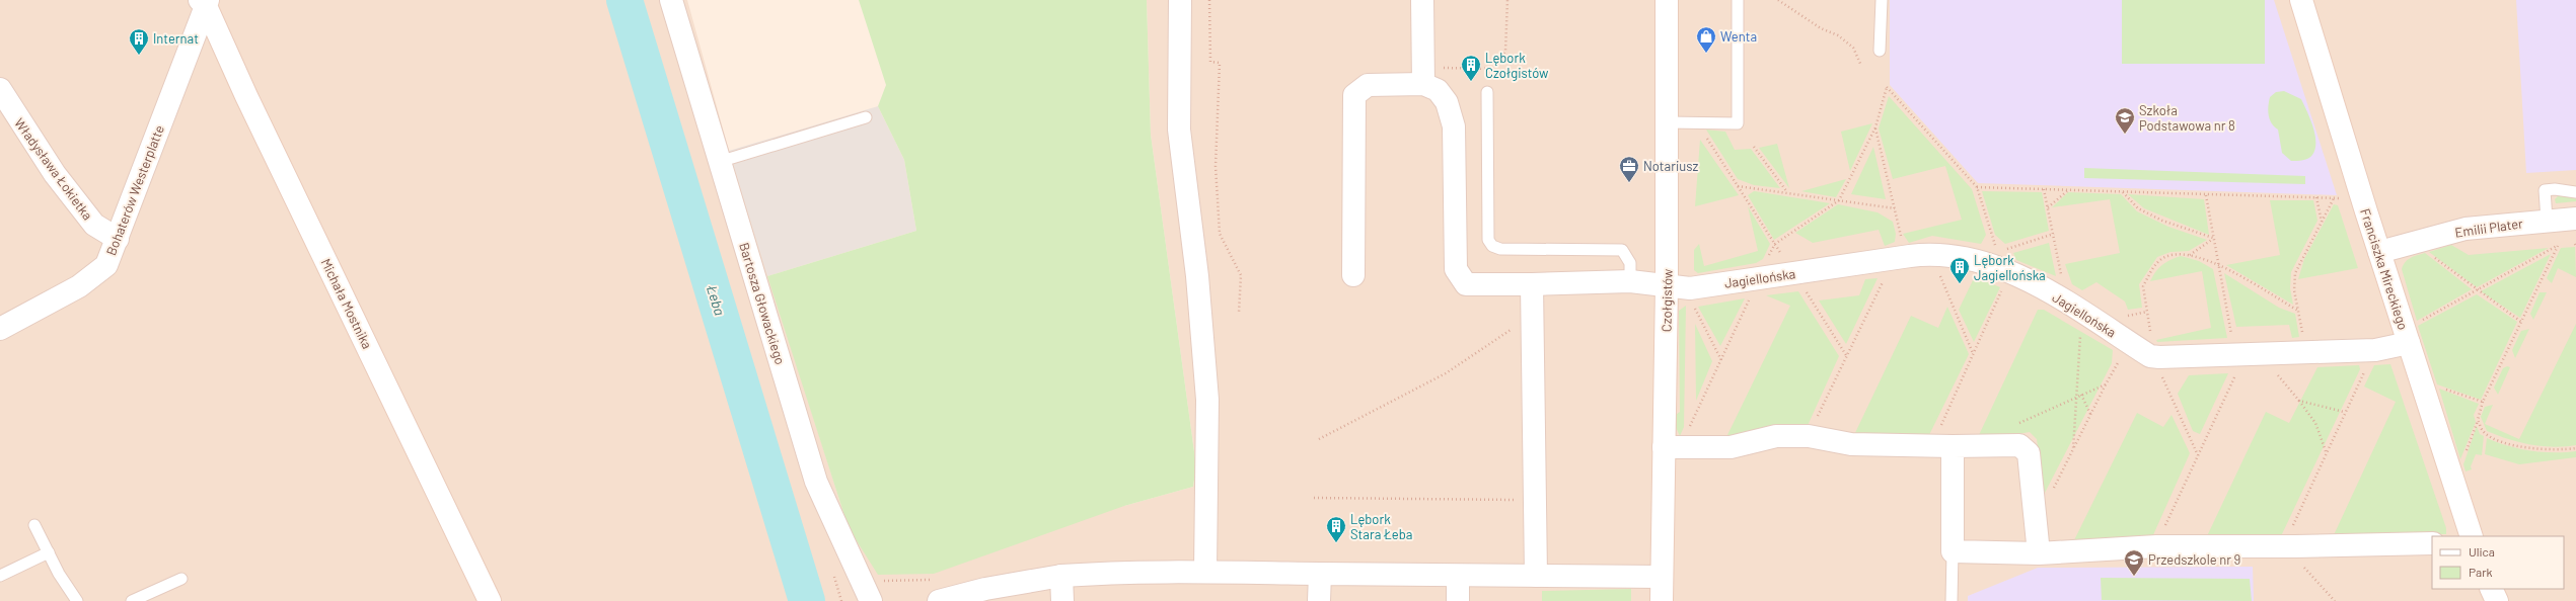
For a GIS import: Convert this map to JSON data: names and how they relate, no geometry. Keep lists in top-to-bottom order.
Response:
{
  "streets": {
    "street": [
      "Władysława Łokietka",
      "Bohaterów Westerplatte",
      "Emilii Plater",
      "Franciszka Mireckiego",
      "Jagiellońska",
      "Czołgistów",
      "Michała Mostnika",
      "Bartosza Głowackiego"
    ]
  },
  "crossings": [
    ["Władysława Łokietka", "Bohaterów Westerplatte"],
    ["Bohaterów Westerplatte", "Michała Mostnika"],
    ["Emilii Plater", "Franciszka Mireckiego"],
    ["Franciszka Mireckiego", "Jagiellońska"],
    ["Jagiellońska", "Czołgistów"]
  ],
  "water": ["Łeba"],
  "places": {
    "shop": ["Wenta"],
    "building": [
      "Internat",
      "Lębork Czołgistów",
      "Lębork Jagiellońska",
      "Lębork Stara Łeba"
    ],
    "school or university": ["Szkoła Podstawowa nr 8", "Przedszkole nr 9"],
    "office": ["Notariusz"]
  },
  "legend": ["Ulica", "Park"]
}
